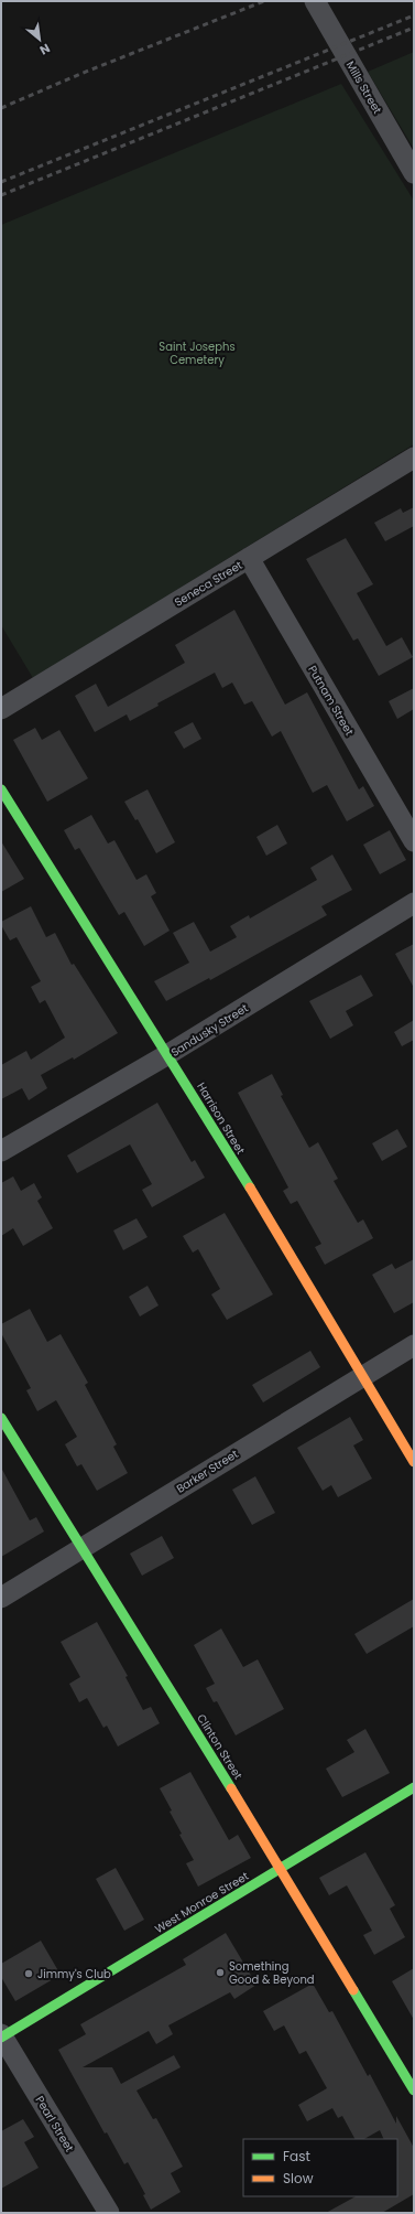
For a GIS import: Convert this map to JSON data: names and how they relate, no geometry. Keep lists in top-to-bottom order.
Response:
{
  "streets": {
    "street": [
      "Mills Street",
      "Seneca Street",
      "Putnam Street",
      "Sandusky Street",
      "Harrison Street",
      "Barker Street",
      "Clinton Street",
      "West Monroe Street",
      "Pearl Street"
    ]
  },
  "crossings": [
    ["Seneca Street", "Putnam Street"],
    ["Sandusky Street", "Harrison Street"],
    ["Harrison Street", "Barker Street"],
    ["Barker Street", "Clinton Street"],
    ["Clinton Street", "West Monroe Street"],
    ["West Monroe Street", "Pearl Street"]
  ],
  "parks": ["Saint Josephs Cemetery"],
  "places": ["Something Good & Beyond", "Jimmy's Club"],
  "legend": ["Fast", "Slow"],
  "north": "bottom right"
}
